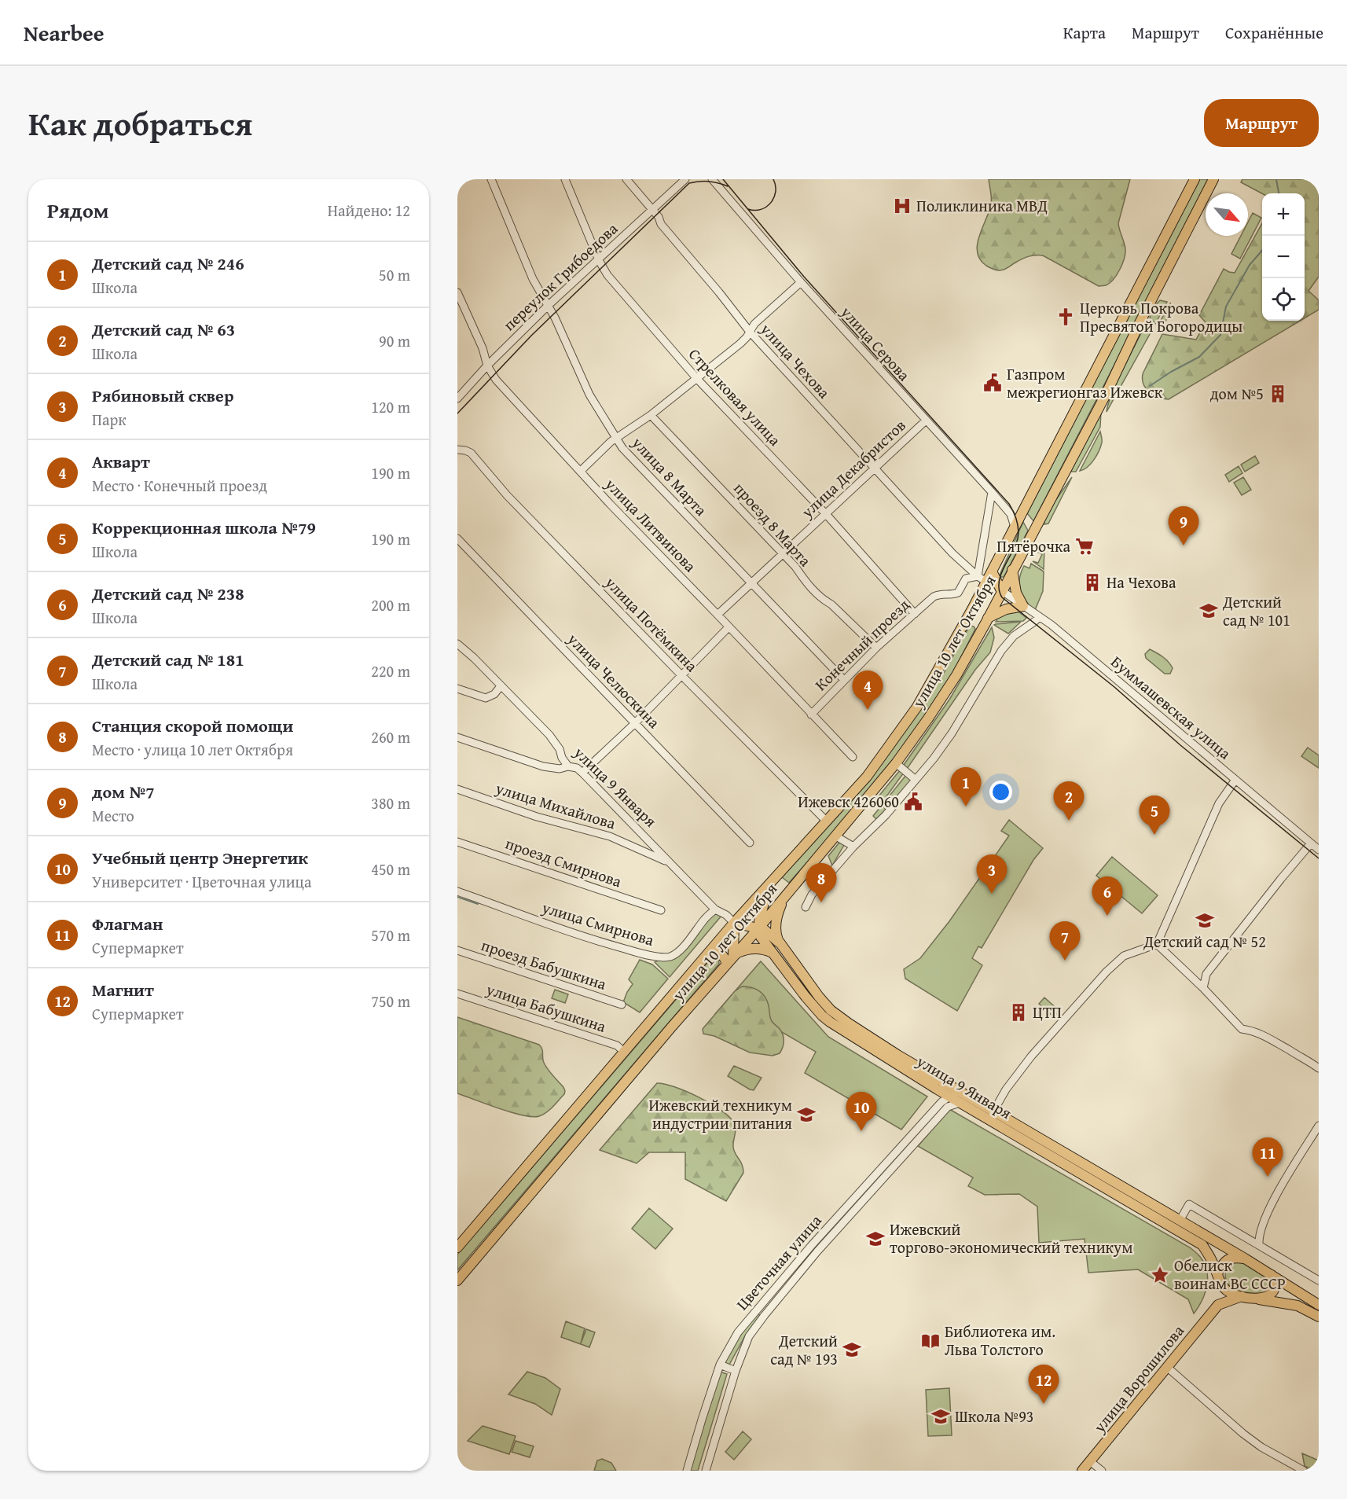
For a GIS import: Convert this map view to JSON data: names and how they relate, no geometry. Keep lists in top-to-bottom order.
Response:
{
  "streets": {
    "main road": ["улица 10 лет Октября", "улица 9 Января", "улица Ворошилова"],
    "street": [
      "переулок Грибоедова",
      "улица Серова",
      "улица Чехова",
      "Стрелковая улица",
      "улица Декабристов",
      "улица 8 Марта",
      "проезд 8 Марта",
      "улица Литвинова",
      "улица Потёмкина",
      "Конечный проезд",
      "улица Челюскина",
      "Буммашевская улица",
      "улица Михайлова",
      "проезд Смирнова",
      "улица Смирнова",
      "проезд Бабушкина",
      "улица Бабушкина",
      "Цветочная улица"
    ]
  },
  "crossings": [
    ["переулок Грибоедова", "улица Чехова"],
    ["переулок Грибоедова", "Стрелковая улица"],
    ["переулок Грибоедова", "улица 8 Марта"],
    ["переулок Грибоедова", "улица Литвинова"],
    ["улица Серова", "улица Декабристов"],
    ["улица Серова", "улица 10 лет Октября"],
    ["улица Чехова", "улица Декабристов"],
    ["улица Чехова", "улица 10 лет Октября"],
    ["улица Чехова", "Конечный проезд"],
    ["Стрелковая улица", "улица Декабристов"],
    ["Стрелковая улица", "Конечный проезд"],
    ["улица Декабристов", "улица 8 Марта"],
    ["улица Декабристов", "проезд 8 Марта"],
    ["улица Декабристов", "улица Литвинова"],
    ["улица 8 Марта", "Конечный проезд"],
    ["проезд 8 Марта", "Конечный проезд"],
    ["улица Литвинова", "Конечный проезд"],
    ["улица Потёмкина", "улица 10 лет Октября"],
    ["улица 10 лет Октября", "Буммашевская улица"],
    ["улица 10 лет Октября", "улица 9 Января"],
    ["улица 10 лет Октября", "улица Бабушкина"],
    ["улица 9 Января", "улица Михайлова"],
    ["улица 9 Января", "улица Смирнова"],
    ["улица 9 Января", "Цветочная улица"]
  ],
  "places": {
    "hospital": ["Поликлиника МВД"],
    "church": ["Церковь Покрова Пресвятой Богородицы"],
    "public building": ["Газпром межрегионгаз Ижевск", "Ижевск 426060"],
    "building": ["дом №5", "На Чехова", "ЦТП"],
    "supermarket": ["Пятёрочка"],
    "school or university": [
      "Детский сад № 101",
      "Детский сад № 52",
      "Ижевский техникум индустрии питания",
      "Ижевский торгово-экономический техникум",
      "Детский сад № 193",
      "Школа №93"
    ],
    "place": ["Обелиск воинам ВС СССР"],
    "library": ["Библиотека им. Льва Толстого"]
  },
  "north": "bottom right",
  "page": {
    "header": "Nearbee",
    "nav": ["Карта", "Маршрут", "Сохранённые"],
    "title": "Как добраться",
    "buttons": "Маршрут",
    "heading": ["Рядом", "Найдено: 12"],
    "map_buttons": ["+", "−"],
    "list": [
      {
        "mark": "1",
        "name": "Детский сад № 246",
        "note": "Школа",
        "value": "50 m"
      },
      {
        "mark": "2",
        "name": "Детский сад № 63",
        "note": "Школа",
        "value": "90 m"
      },
      {
        "mark": "3",
        "name": "Рябиновый сквер",
        "note": "Парк",
        "value": "120 m"
      },
      {
        "mark": "4",
        "name": "Акварт",
        "note": "Место · Конечный проезд",
        "value": "190 m"
      },
      {
        "mark": "5",
        "name": "Коррекционная школа №79",
        "note": "Школа",
        "value": "190 m"
      },
      {
        "mark": "6",
        "name": "Детский сад № 238",
        "note": "Школа",
        "value": "200 m"
      },
      {
        "mark": "7",
        "name": "Детский сад № 181",
        "note": "Школа",
        "value": "220 m"
      },
      {
        "mark": "8",
        "name": "Станция скорой помощи",
        "note": "Место · улица 10 лет Октября",
        "value": "260 m"
      },
      {
        "mark": "9",
        "name": "дом №7",
        "note": "Место",
        "value": "380 m"
      },
      {
        "mark": "10",
        "name": "Учебный центр Энергетик",
        "note": "Университет · Цветочная улица",
        "value": "450 m"
      },
      {
        "mark": "11",
        "name": "Флагман",
        "note": "Супермаркет",
        "value": "570 m"
      },
      {
        "mark": "12",
        "name": "Магнит",
        "note": "Супермаркет",
        "value": "750 m"
      }
    ],
    "pins": [
      "9",
      "4",
      "1",
      "2",
      "5",
      "3",
      "8",
      "6",
      "7",
      "10",
      "11",
      "12"
    ]
  }
}
